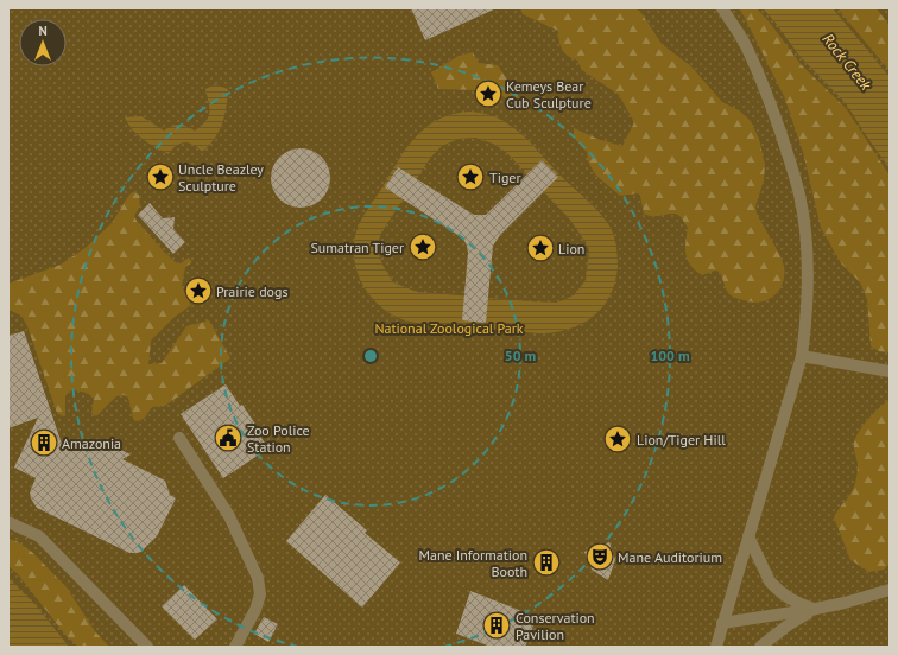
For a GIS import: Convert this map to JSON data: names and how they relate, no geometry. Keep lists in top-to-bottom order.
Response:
{
  "water": ["Rock Creek"],
  "parks": ["National Zoological Park"],
  "places": {
    "place": [
      "Kemeys Bear Cub Sculpture",
      "Uncle Beazley Sculpture",
      "Tiger",
      "Sumatran Tiger",
      "Lion",
      "Prairie dogs",
      "Lion/Tiger Hill"
    ],
    "public building": ["Zoo Police Station"],
    "building": ["Amazonia", "Mane Information Booth", "Conservation Pavilion"],
    "theatre": ["Mane Auditorium"]
  },
  "north": "top",
  "rings": ["50 m", "100 m"]
}
